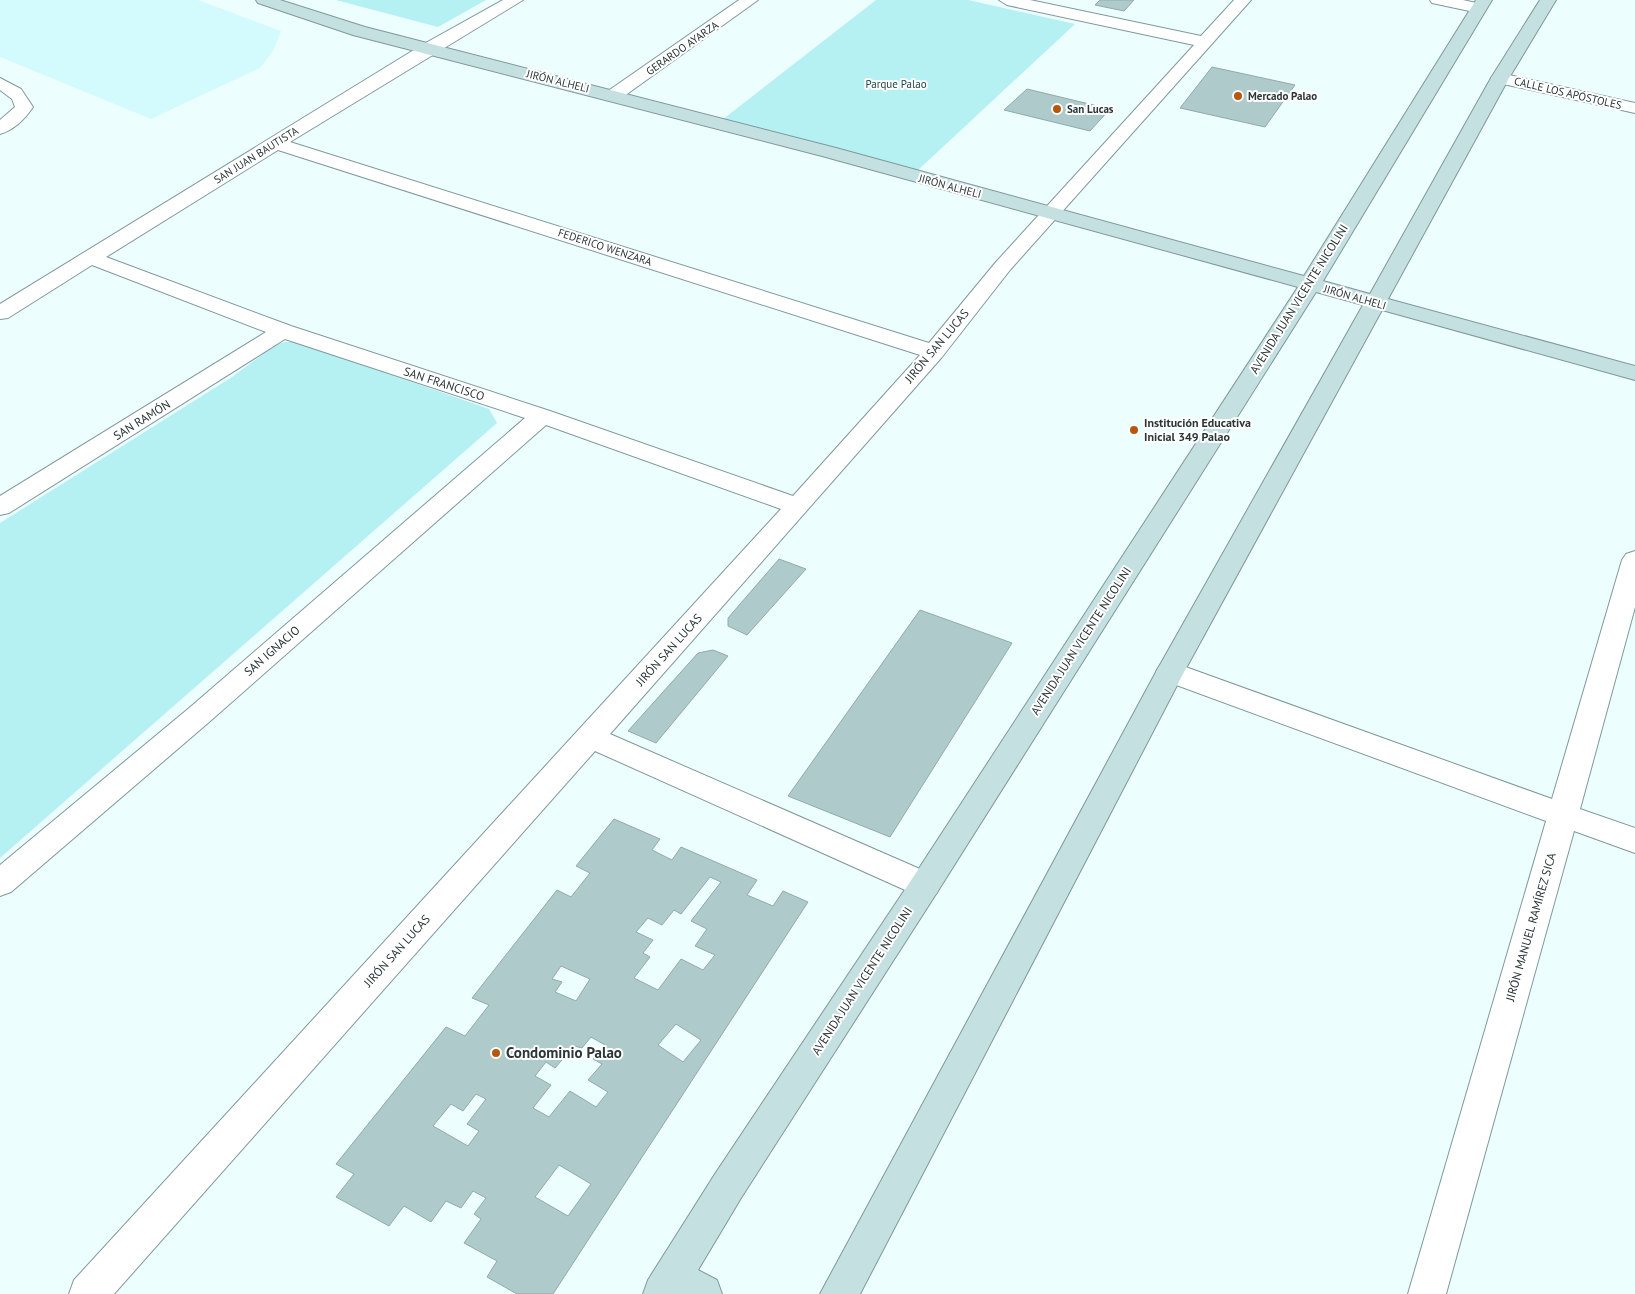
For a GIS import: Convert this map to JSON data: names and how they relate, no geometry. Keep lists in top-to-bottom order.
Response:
{
  "streets": {
    "street": [
      "GERARDO AYARZA",
      "JIRÓN ALHELI",
      "CALLE LOS APÓSTOLES",
      "SAN JUAN BAUTISTA",
      "FEDERICO WENZARA",
      "AVENIDA JUAN VICENTE NICOLINI",
      "JIRÓN SAN LUCAS",
      "SAN FRANCISCO",
      "SAN RAMÓN",
      "SAN IGNACIO",
      "JIRÓN MANUEL RAMÍREZ SICA"
    ]
  },
  "crossings": [
    ["GERARDO AYARZA", "JIRÓN ALHELI"],
    ["JIRÓN ALHELI", "SAN JUAN BAUTISTA"],
    ["JIRÓN ALHELI", "AVENIDA JUAN VICENTE NICOLINI"],
    ["JIRÓN ALHELI", "JIRÓN SAN LUCAS"],
    ["SAN JUAN BAUTISTA", "FEDERICO WENZARA"],
    ["SAN JUAN BAUTISTA", "SAN FRANCISCO"],
    ["FEDERICO WENZARA", "JIRÓN SAN LUCAS"],
    ["JIRÓN SAN LUCAS", "SAN FRANCISCO"],
    ["SAN FRANCISCO", "SAN RAMÓN"],
    ["SAN FRANCISCO", "SAN IGNACIO"]
  ],
  "parks": ["Parque Palao"],
  "places": [
    "Mercado Palao",
    "San Lucas",
    "Institución Educativa Inicial 349 Palao",
    "Condominio Palao"
  ]
}
